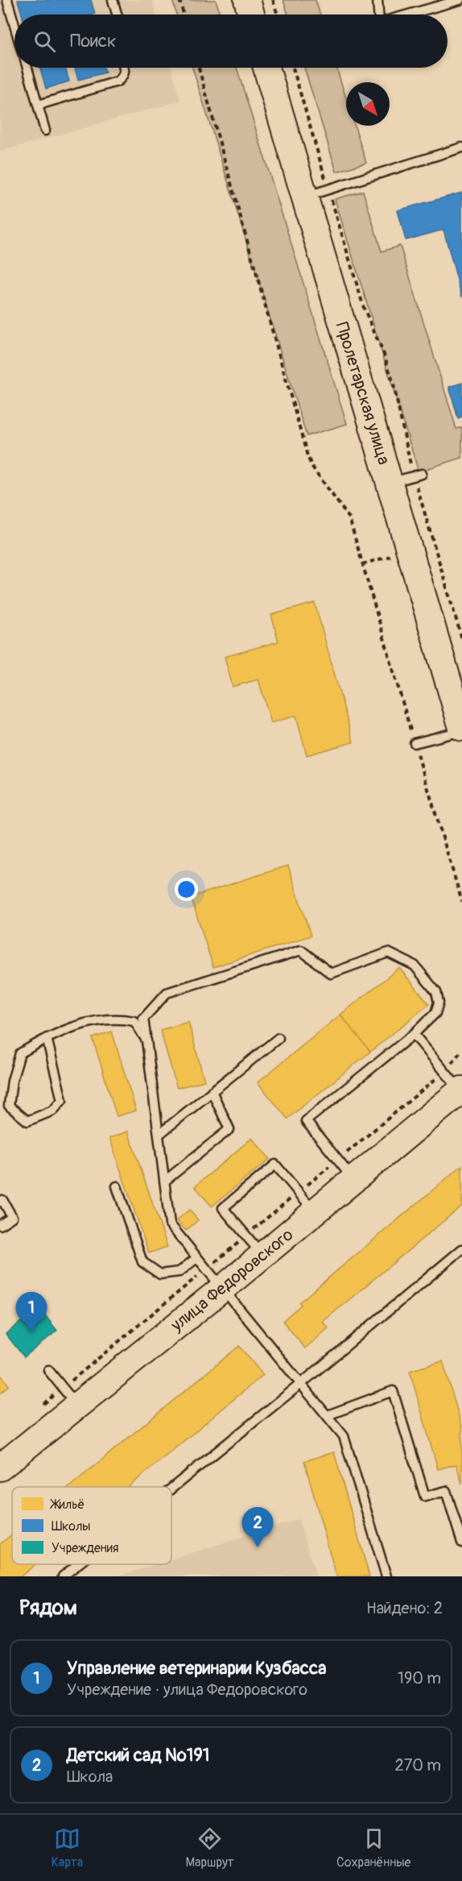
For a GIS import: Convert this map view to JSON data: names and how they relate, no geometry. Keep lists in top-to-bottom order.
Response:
{
  "streets": {
    "street": ["Пролетарская улица", "улица Федоровского"]
  },
  "legend": ["Жильё", "Школы", "Учреждения"],
  "north": "bottom right",
  "page": {
    "search": "Поиск",
    "pins": ["1", "2"],
    "heading": ["Рядом", "Найдено: 2"],
    "list": [
      {
        "mark": "1",
        "name": "Управление ветеринарии Кузбасса",
        "note": "Учреждение · улица Федоровского",
        "value": "190 m"
      },
      {
        "mark": "2",
        "name": "Детский сад №191",
        "note": "Школа",
        "value": "270 m"
      }
    ],
    "nav": ["Карта", "Маршрут", "Сохранённые"]
  }
}
